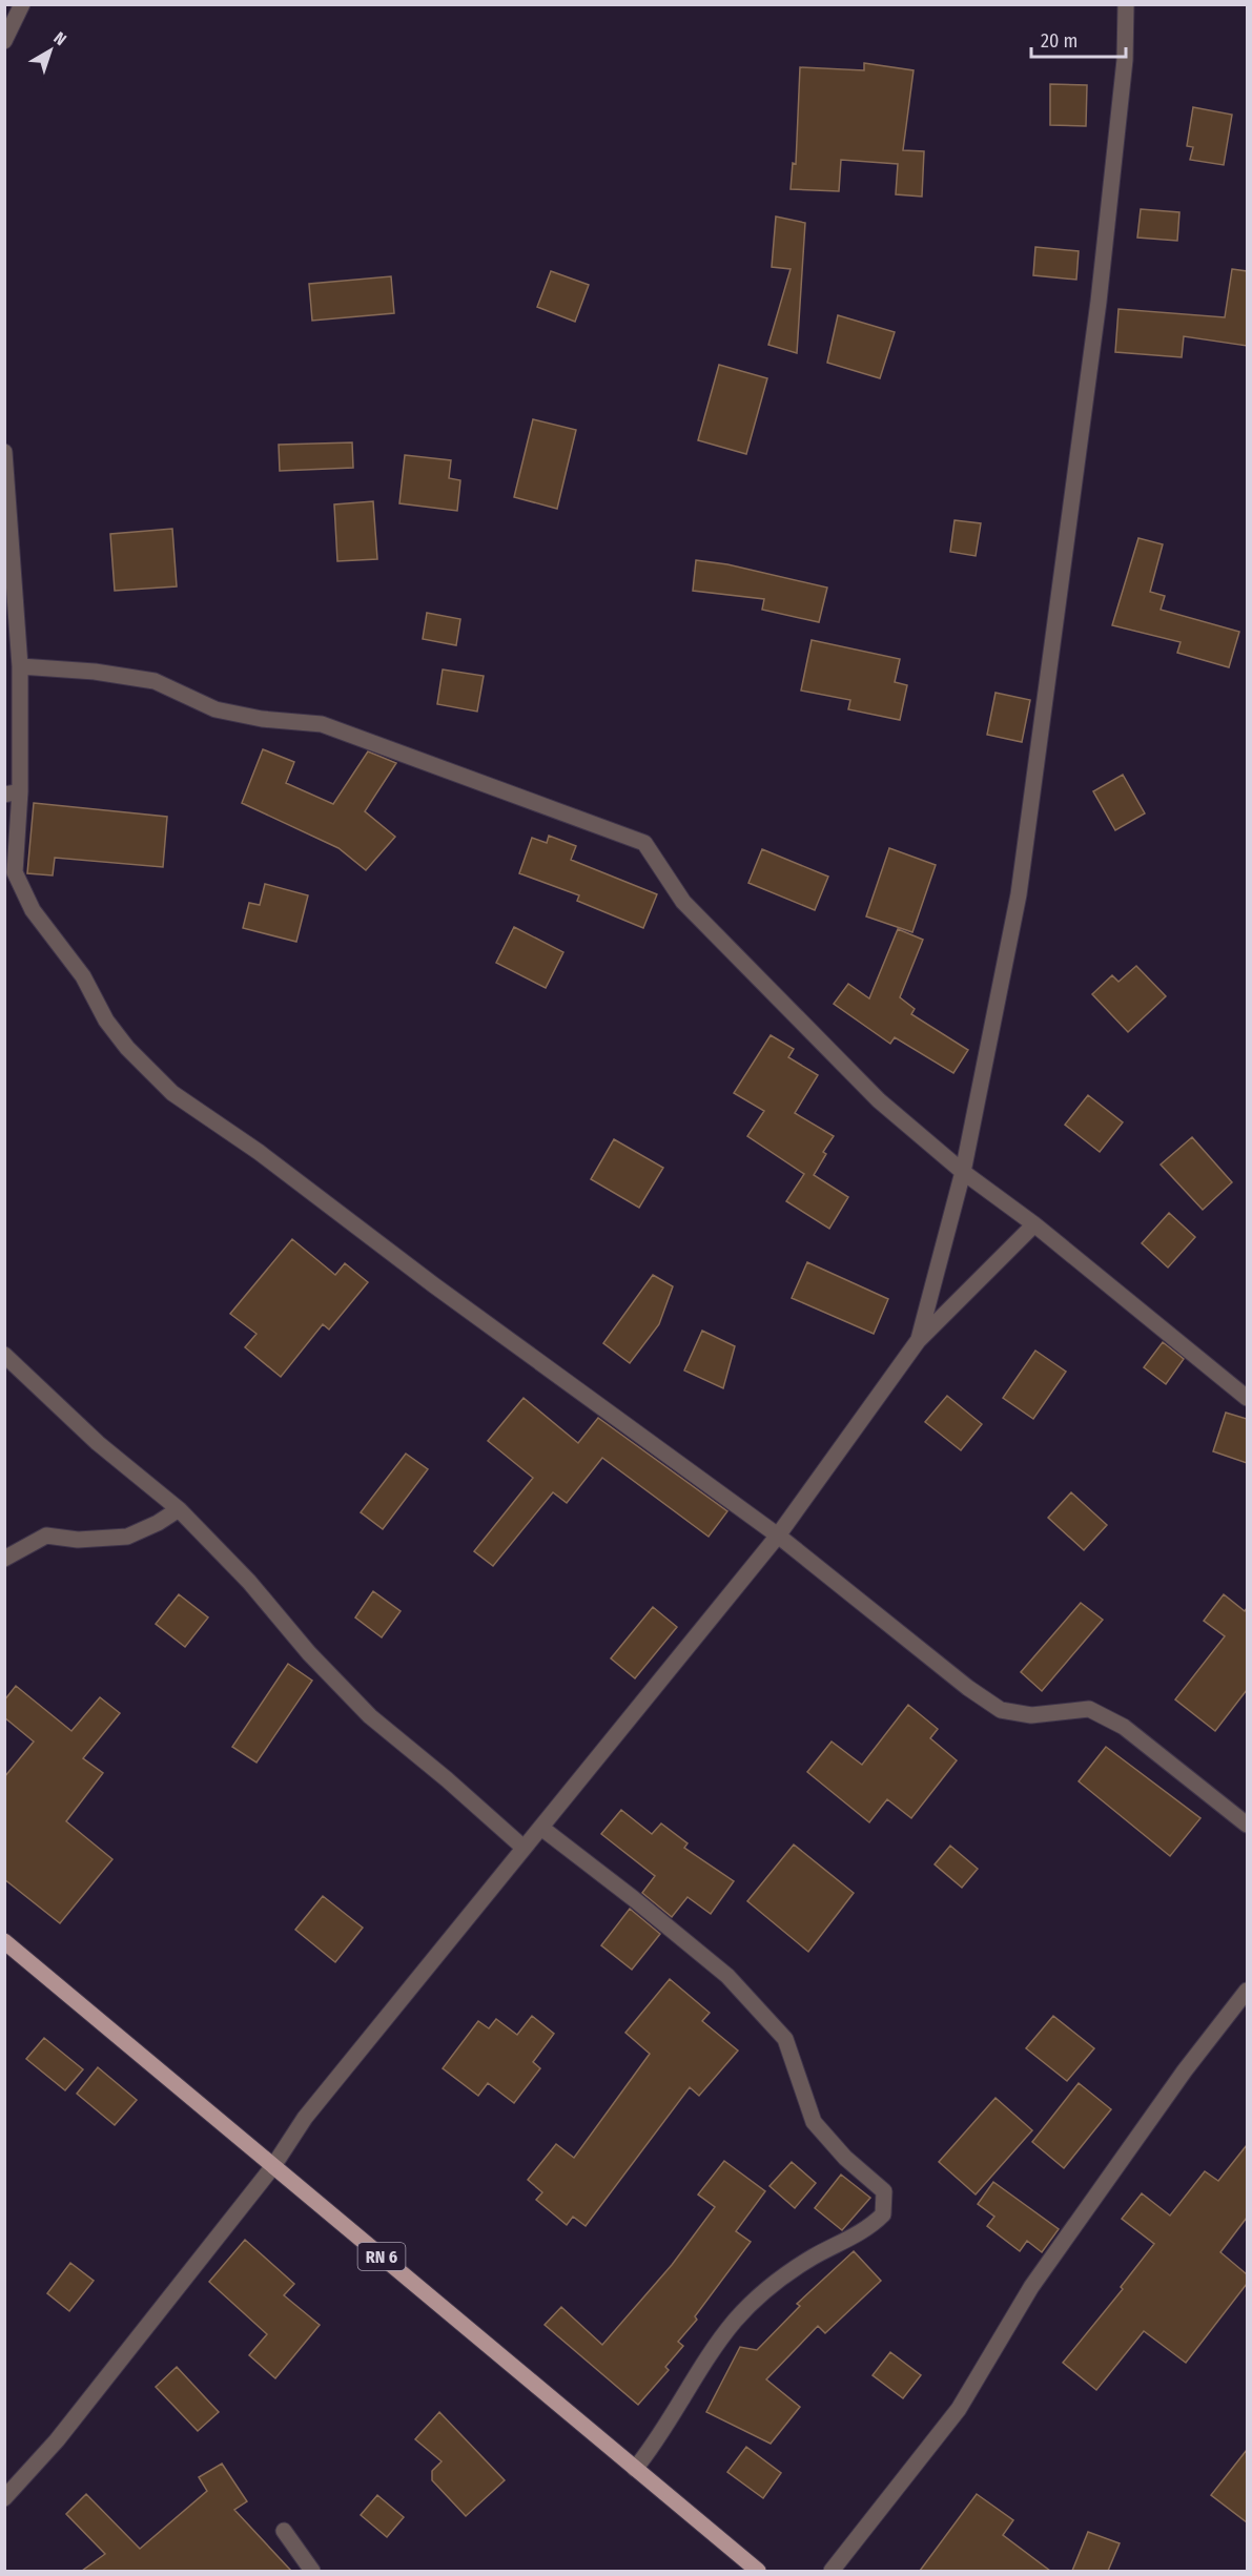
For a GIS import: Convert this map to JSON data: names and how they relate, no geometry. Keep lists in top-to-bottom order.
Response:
{
  "streets": {
    "main road": ["RN 6"]
  },
  "scale_bar": "20 m",
  "north": "top right"
}
